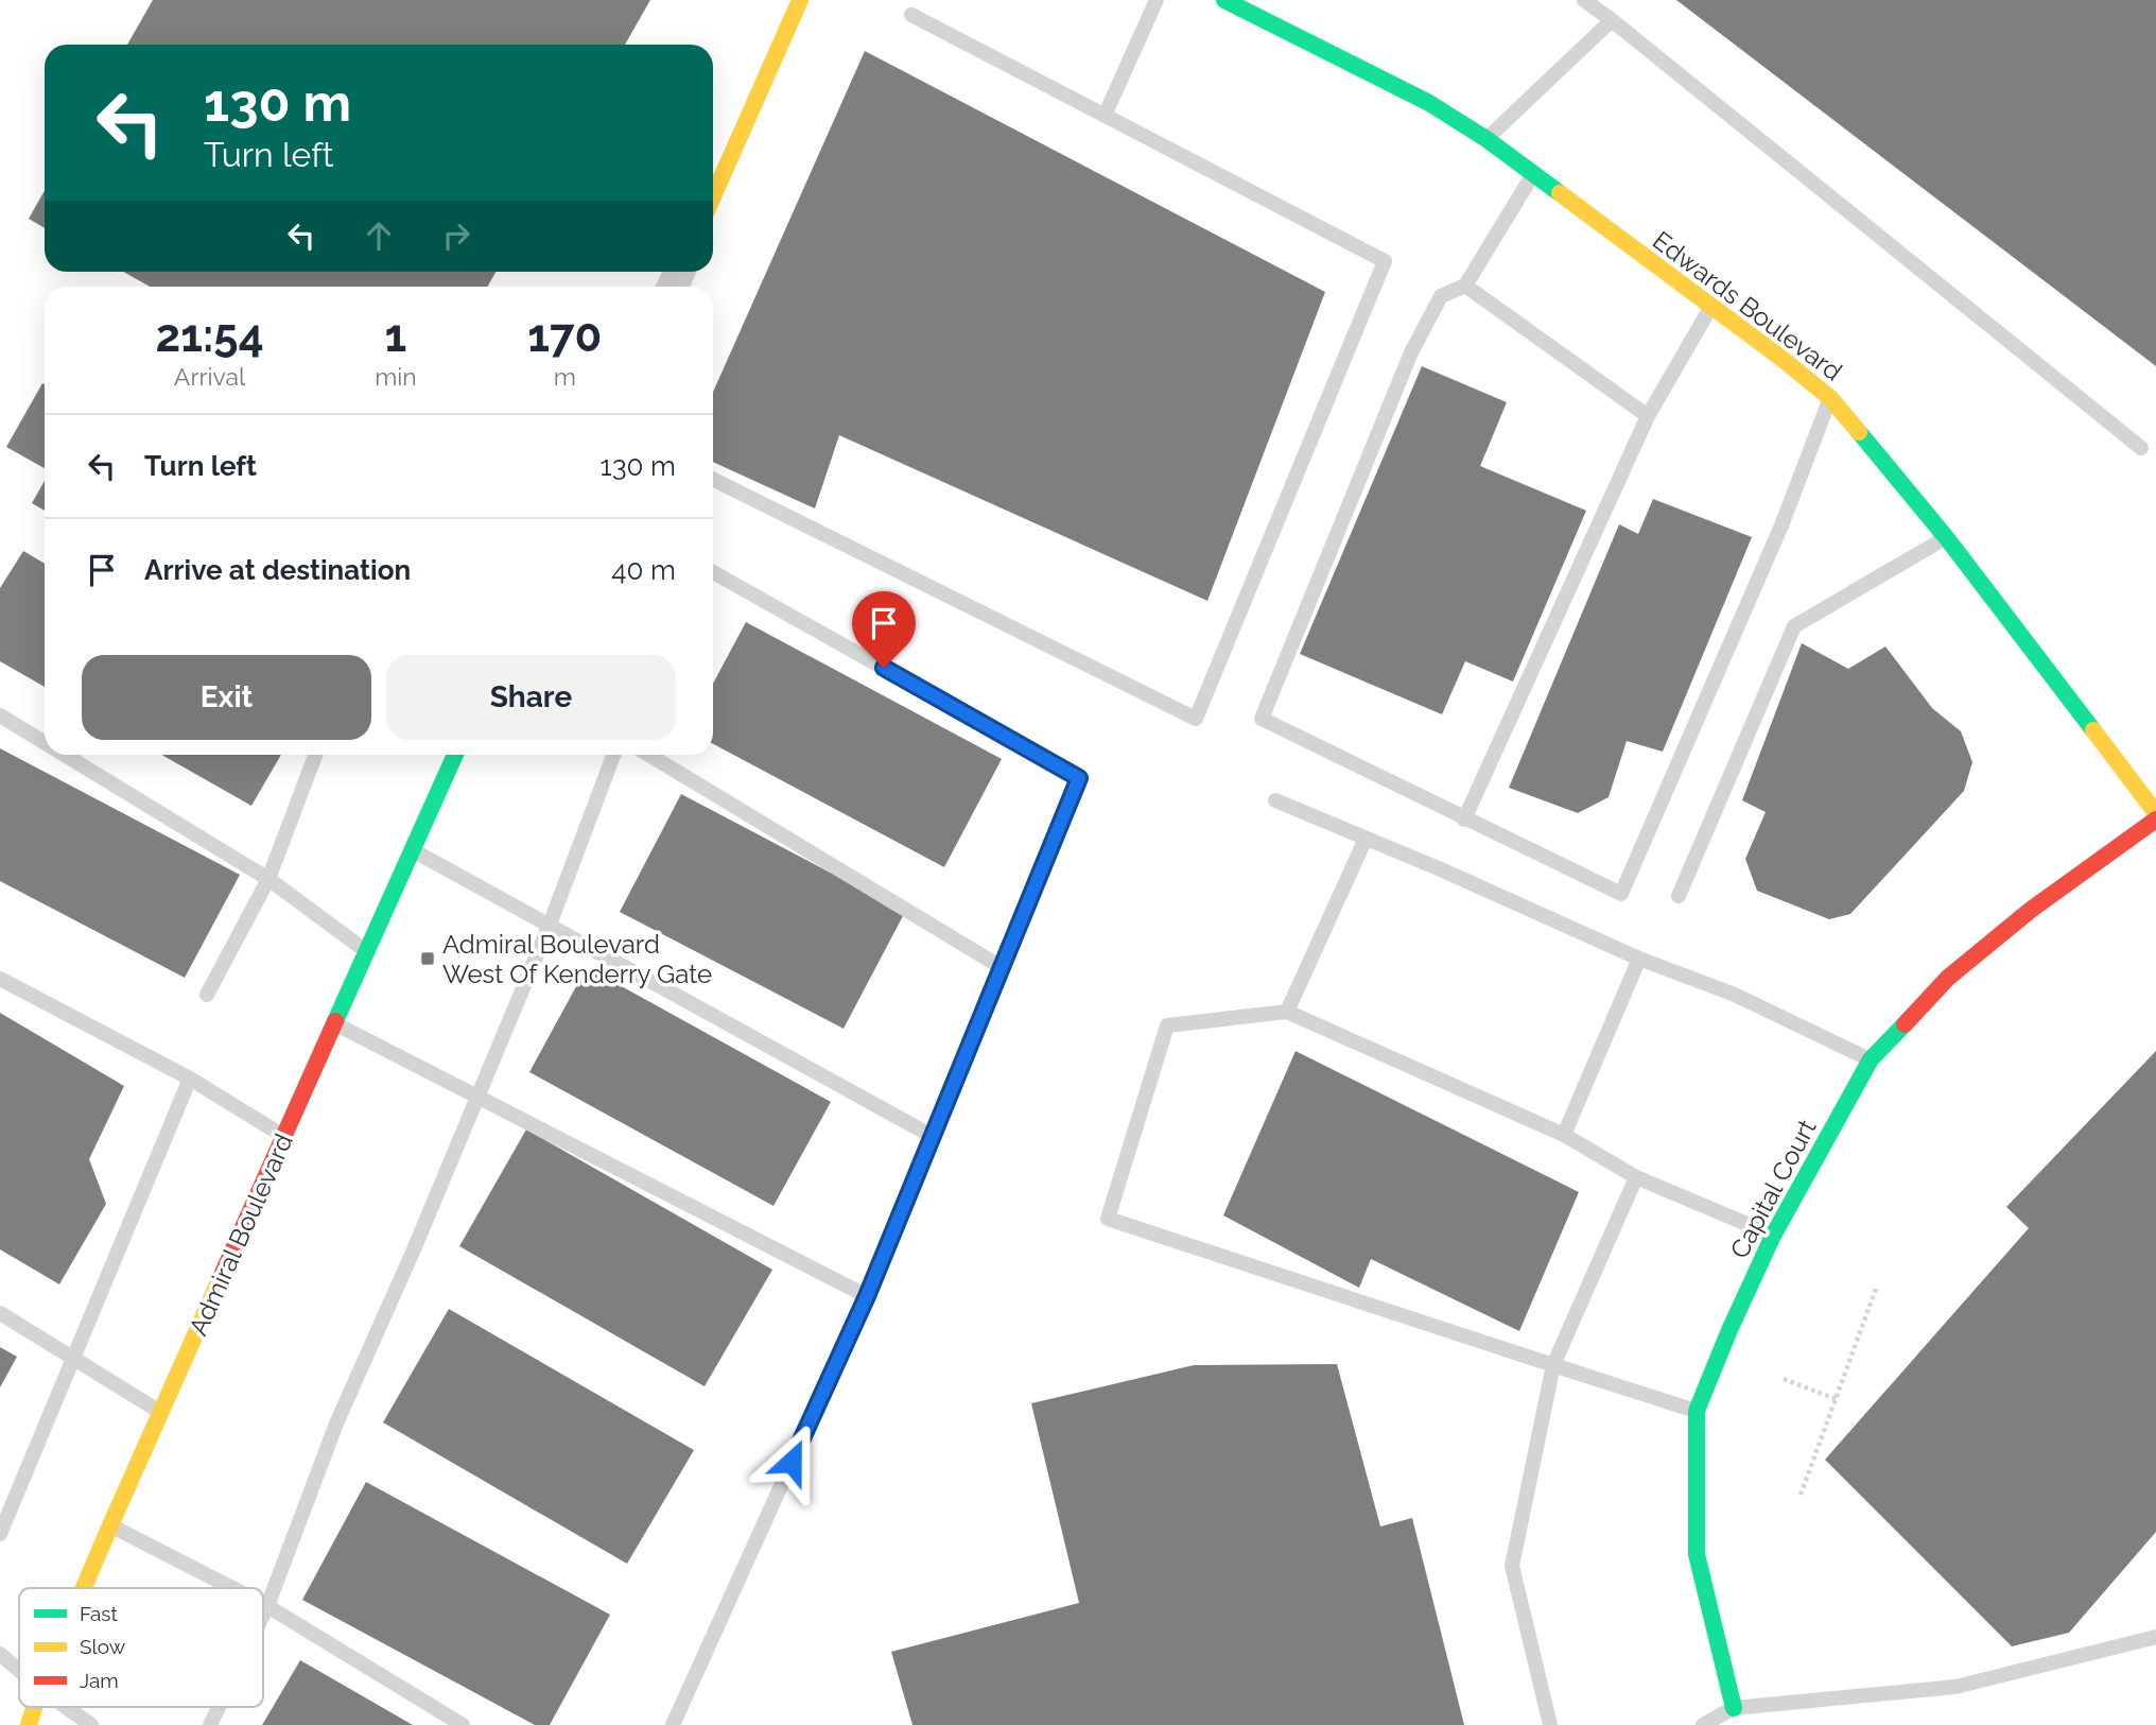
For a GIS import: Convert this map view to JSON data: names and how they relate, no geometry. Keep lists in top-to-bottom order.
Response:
{
  "streets": {
    "street": ["Edwards Boulevard", "Capital Court", "Admiral Boulevard"]
  },
  "places": {
    "transit": ["Admiral Boulevard West Of Kenderry Gate"]
  },
  "legend": ["Fast", "Slow", "Jam"],
  "page": {
    "turn": ["130 m", "Turn left"],
    "eta": [
      "21:54",
      "Arrival",
      "1",
      "min",
      "170",
      "m"
    ],
    "list": [
      {
        "name": "Turn left",
        "value": "130 m"
      },
      {
        "name": "Arrive at destination",
        "value": "40 m"
      }
    ],
    "buttons": ["Exit", "Share"]
  }
}
